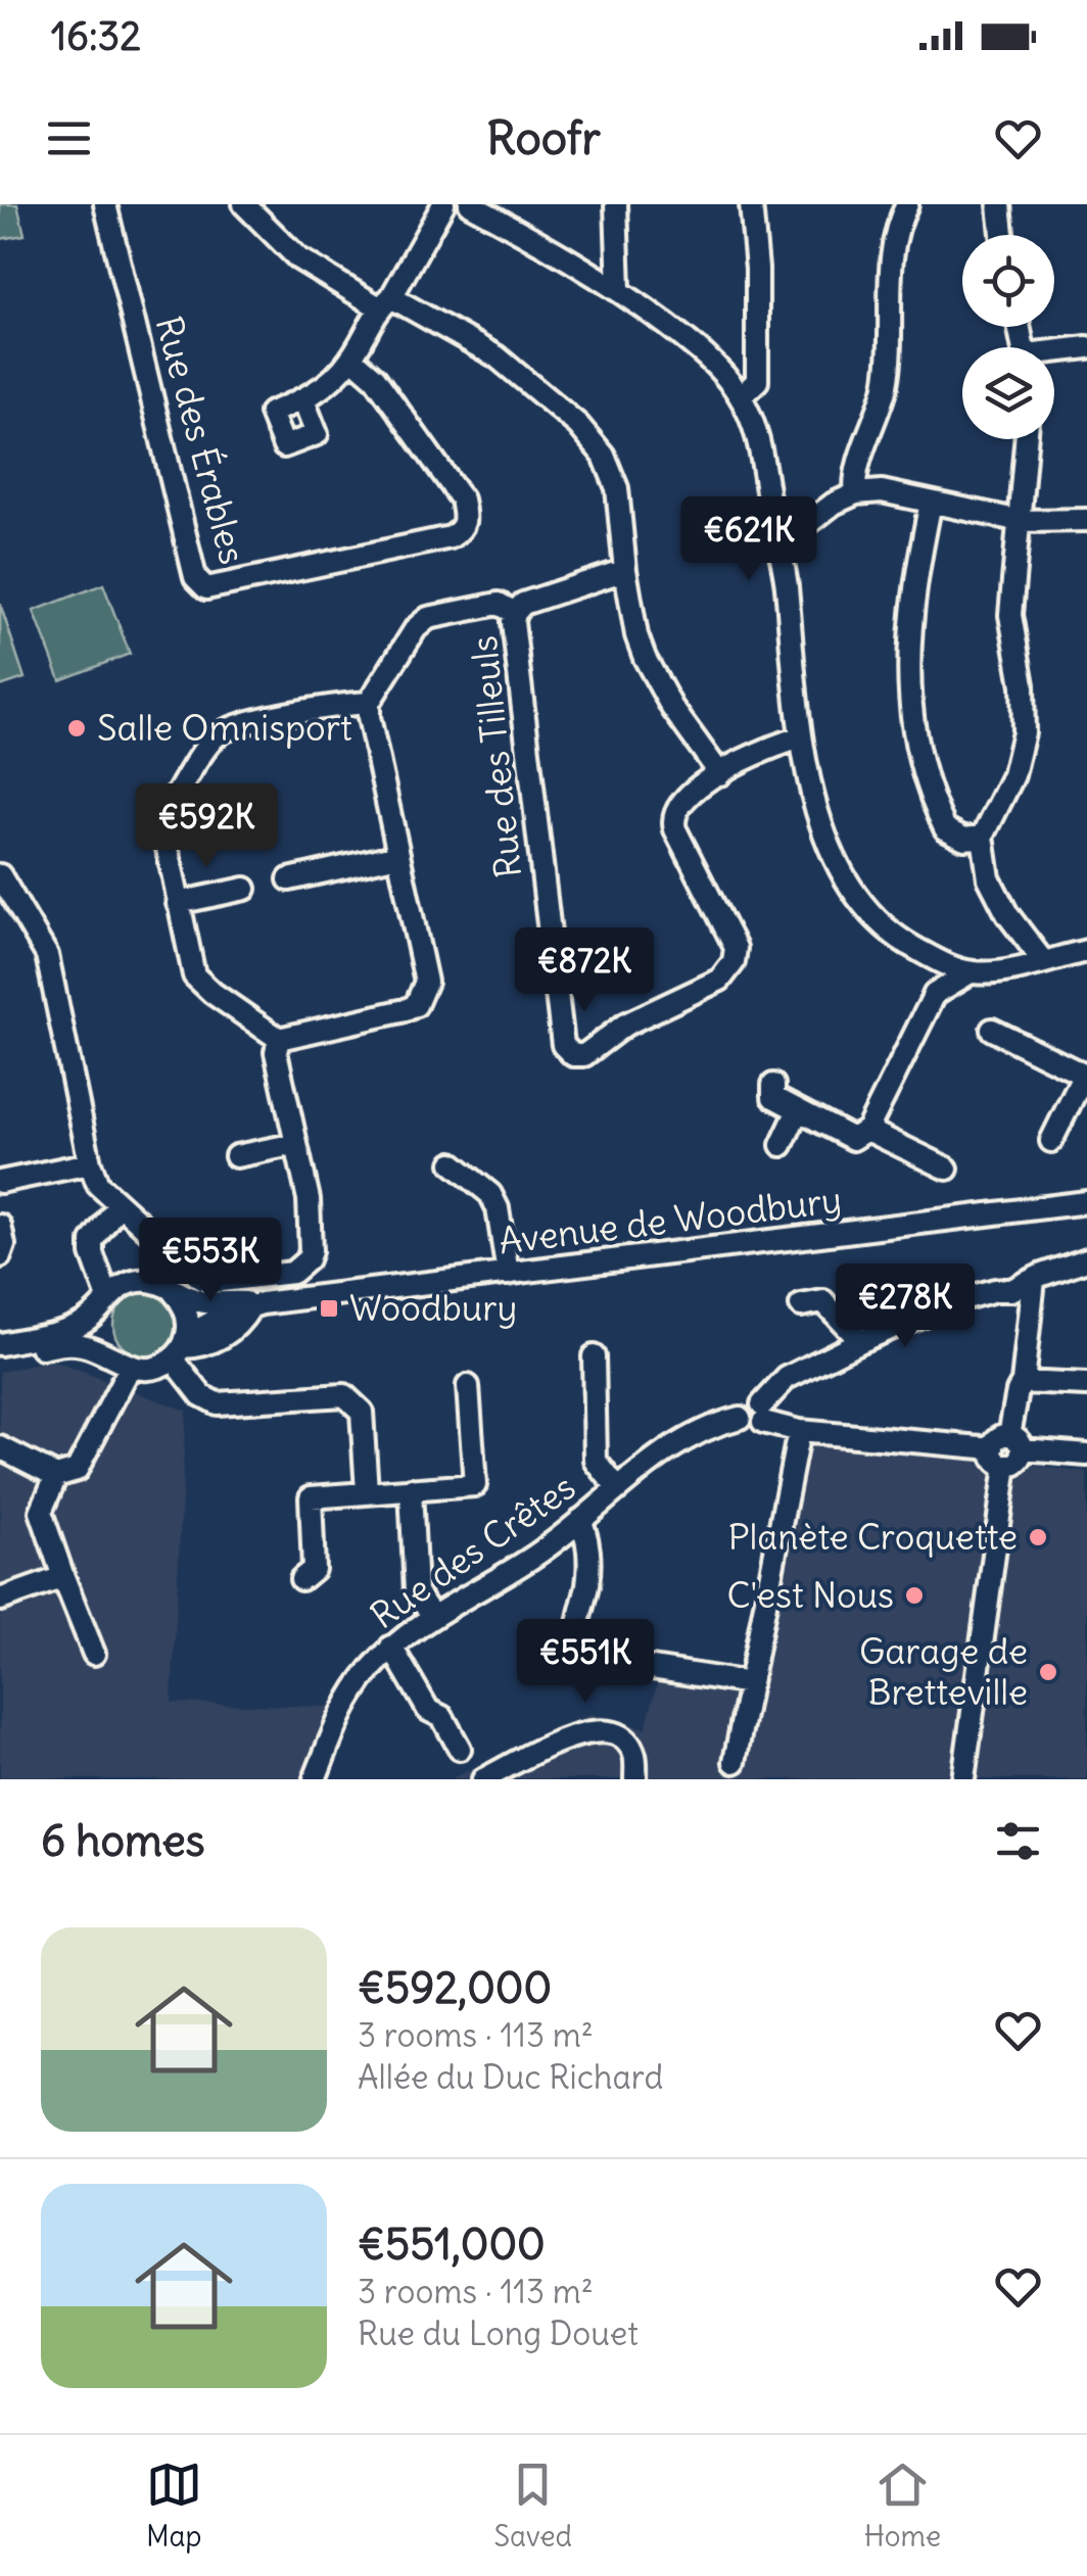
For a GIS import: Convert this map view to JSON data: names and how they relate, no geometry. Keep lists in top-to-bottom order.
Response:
{
  "streets": {
    "street": [
      "Rue des Érables",
      "Rue des Tilleuls",
      "Avenue de Woodbury",
      "Rue des Crêtes"
    ]
  },
  "places": {
    "other": [
      "Salle Omnisport",
      "Planète Croquette",
      "C'est Nous",
      "Garage de Bretteville"
    ],
    "transit": ["Woodbury"]
  },
  "page": {
    "status": "16:32",
    "header": "Roofr",
    "price": [
      "€621K",
      "€592K",
      "€872K",
      "€553K",
      "€278K",
      "€551K"
    ],
    "heading": "6 homes",
    "list": [
      {
        "name": "€592,000",
        "note": "3 rooms · 113 m² · Allée du Duc Richard"
      },
      {
        "name": "€551,000",
        "note": "3 rooms · 113 m² · Rue du Long Douet"
      }
    ],
    "tabs": ["Map", "Saved", "Home"]
  }
}
